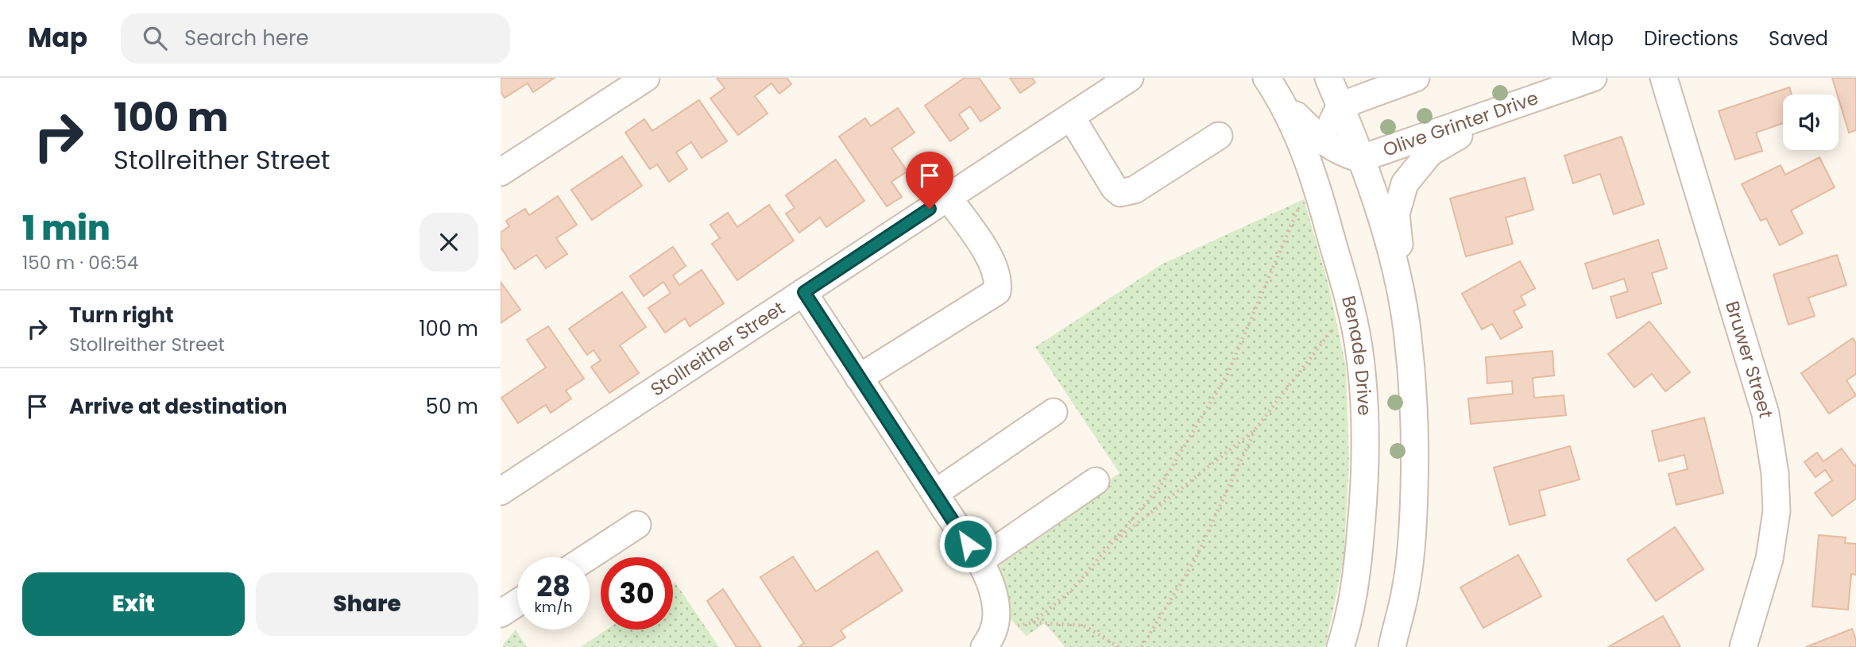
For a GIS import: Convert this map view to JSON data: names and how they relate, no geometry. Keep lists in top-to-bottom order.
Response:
{
  "streets": {
    "street": [
      "Olive Grinter Drive",
      "Stollreither Street",
      "Benade Drive",
      "Bruwer Street"
    ]
  },
  "page": {
    "header": "Map",
    "search": "Search here",
    "nav": ["Map", "Directions", "Saved"],
    "turn": ["100 m", "Stollreither Street"],
    "heading": ["1 min", "150 m · 06:54"],
    "list": [
      {
        "name": "Turn right",
        "note": "Stollreither Street",
        "value": "100 m"
      },
      {
        "name": "Arrive at destination",
        "value": "50 m"
      }
    ],
    "speed": "28 km/h",
    "limit": "30",
    "buttons": ["Exit", "Share"]
  }
}
